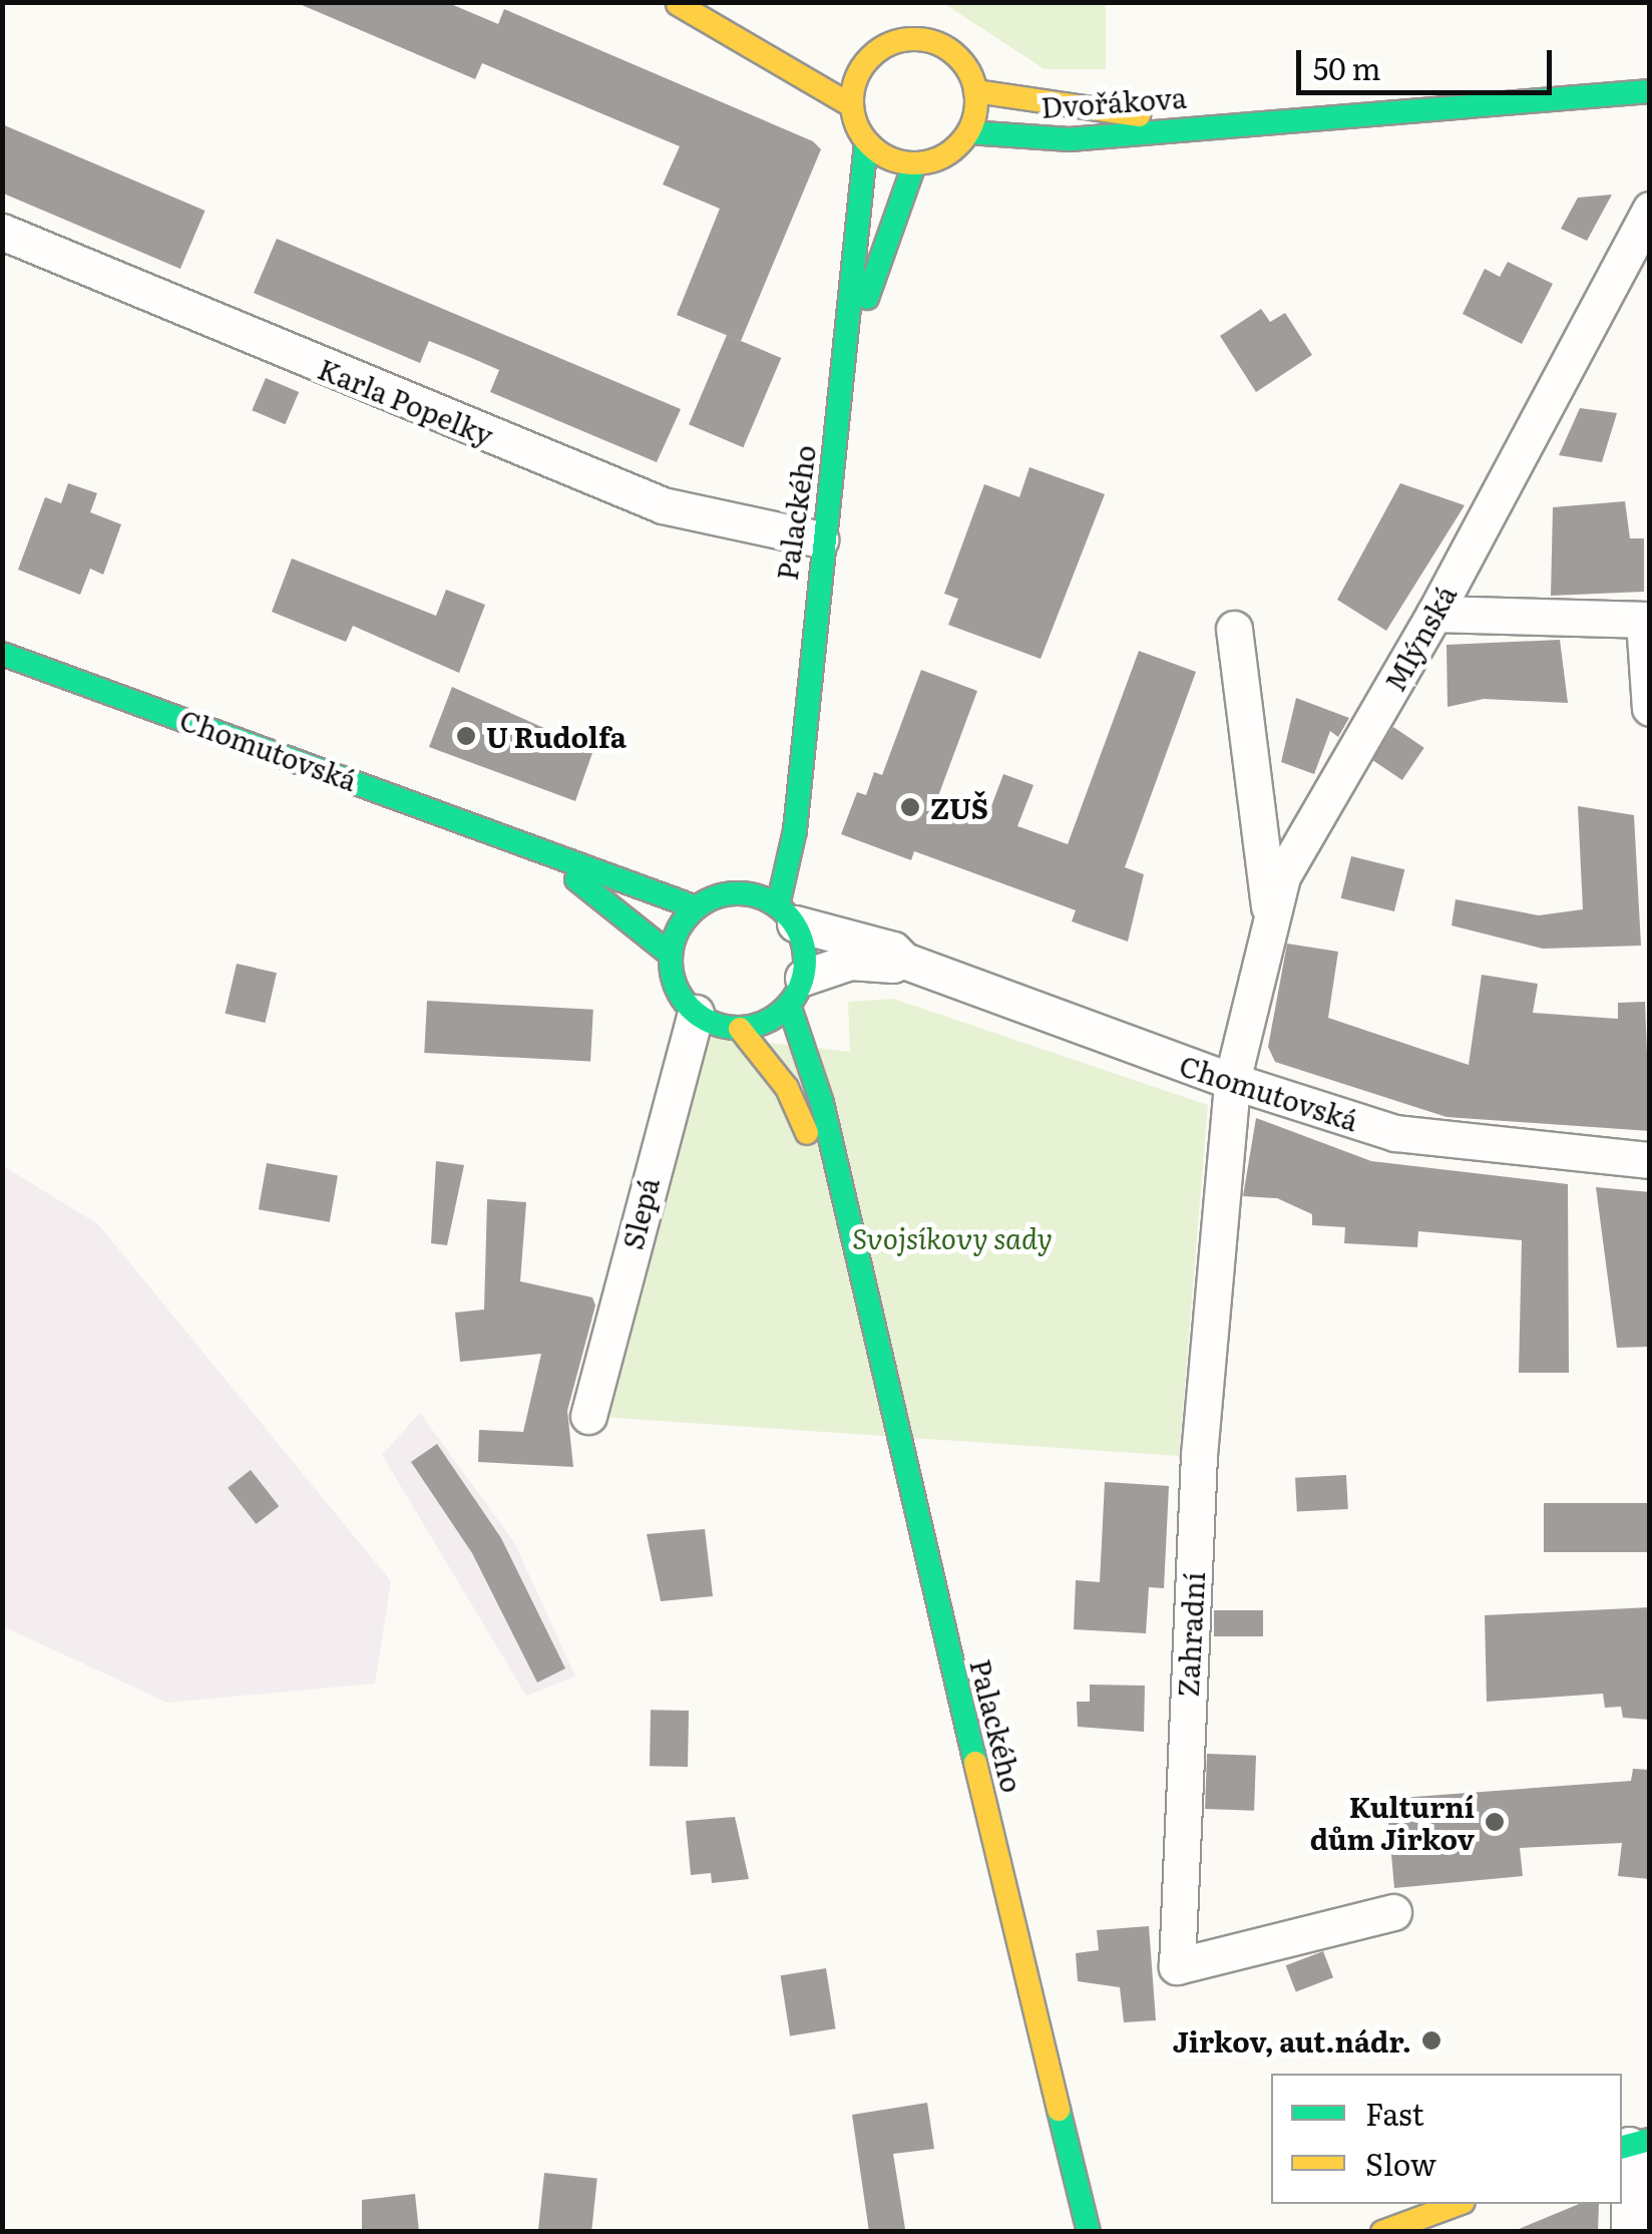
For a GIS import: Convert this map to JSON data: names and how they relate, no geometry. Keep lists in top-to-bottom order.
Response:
{
  "streets": {
    "street": [
      "Dvořákova",
      "Karla Popelky",
      "Palackého",
      "Mlýnská",
      "Chomutovská",
      "Slepá",
      "Zahradní"
    ]
  },
  "crossings": [
    ["Dvořákova", "Palackého"],
    ["Karla Popelky", "Palackého"],
    ["Palackého", "Chomutovská"],
    ["Palackého", "Slepá"],
    ["Mlýnská", "Chomutovská"],
    ["Mlýnská", "Zahradní"],
    ["Chomutovská", "Slepá"],
    ["Chomutovská", "Zahradní"]
  ],
  "parks": ["Svojsíkovy sady"],
  "places": [
    "U Rudolfa",
    "ZUŠ",
    "Kulturní dům Jirkov",
    "Jirkov, aut.nádr."
  ],
  "legend": ["Fast", "Slow"],
  "scale_bar": "50 m"
}
